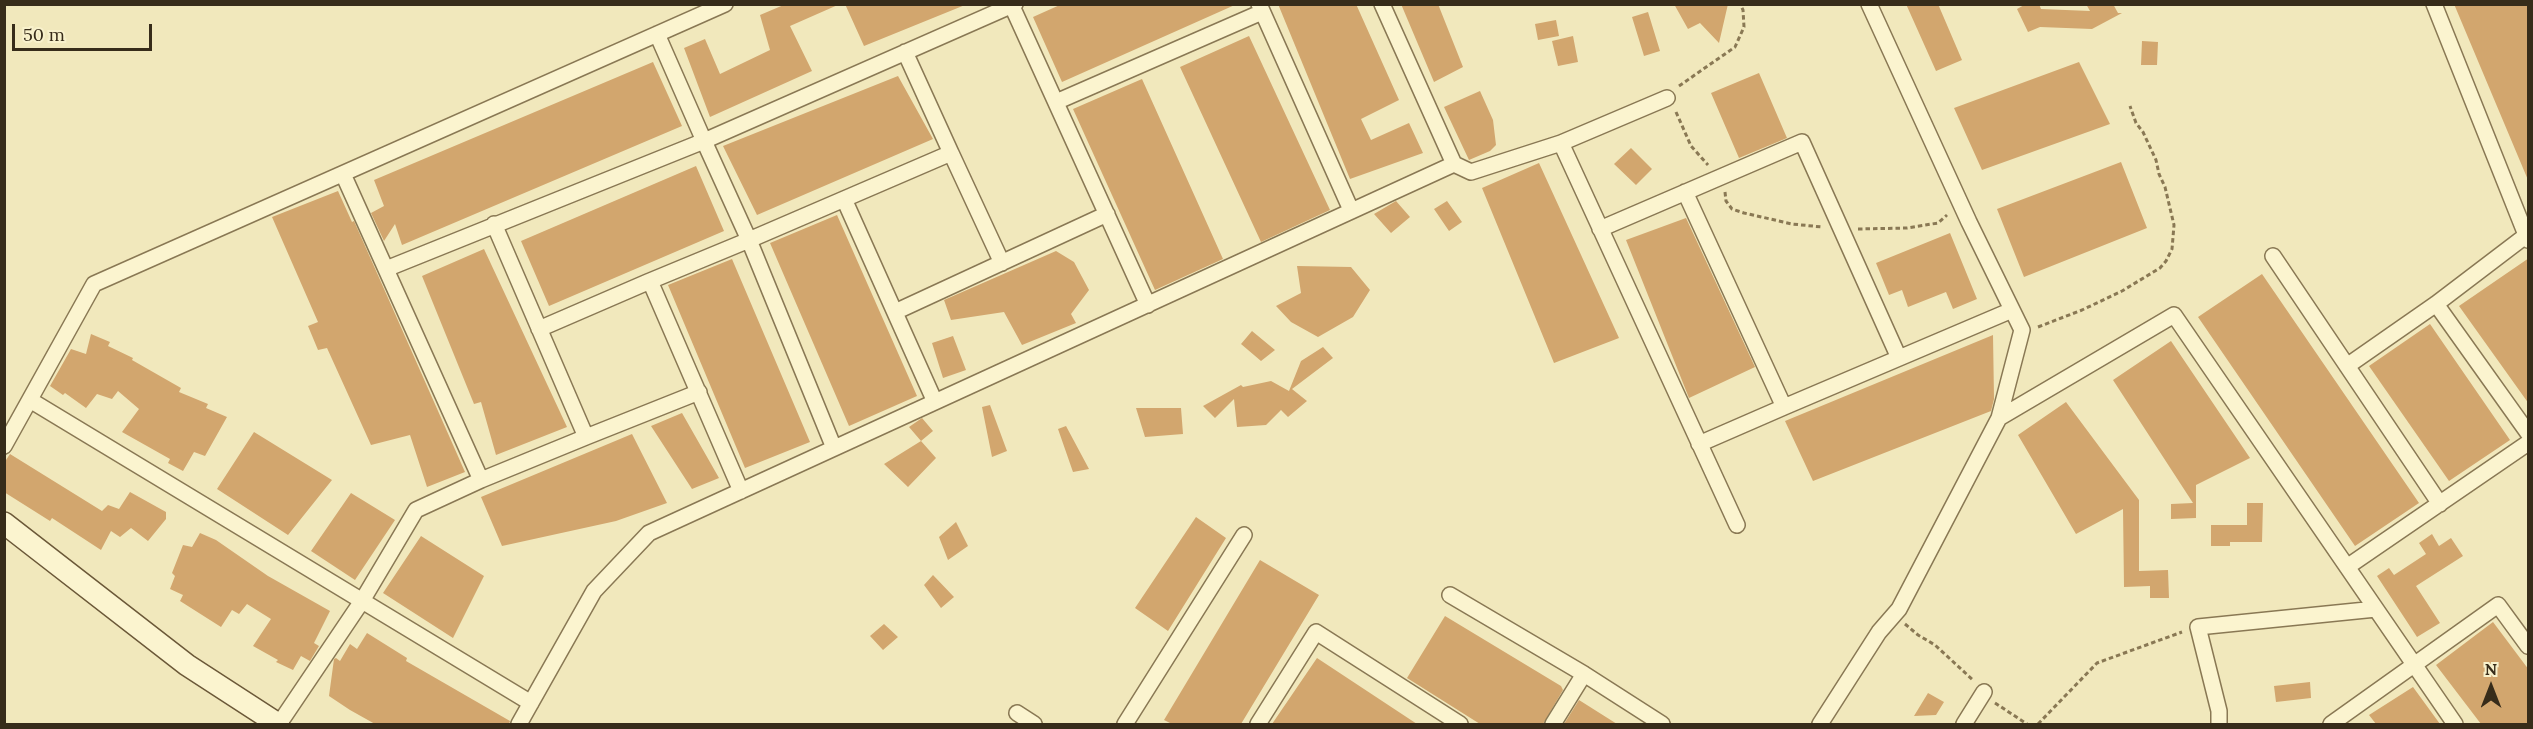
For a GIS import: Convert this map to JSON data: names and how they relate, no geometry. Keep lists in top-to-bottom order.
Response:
{
  "scale_bar": "50 m",
  "north": "top"
}
